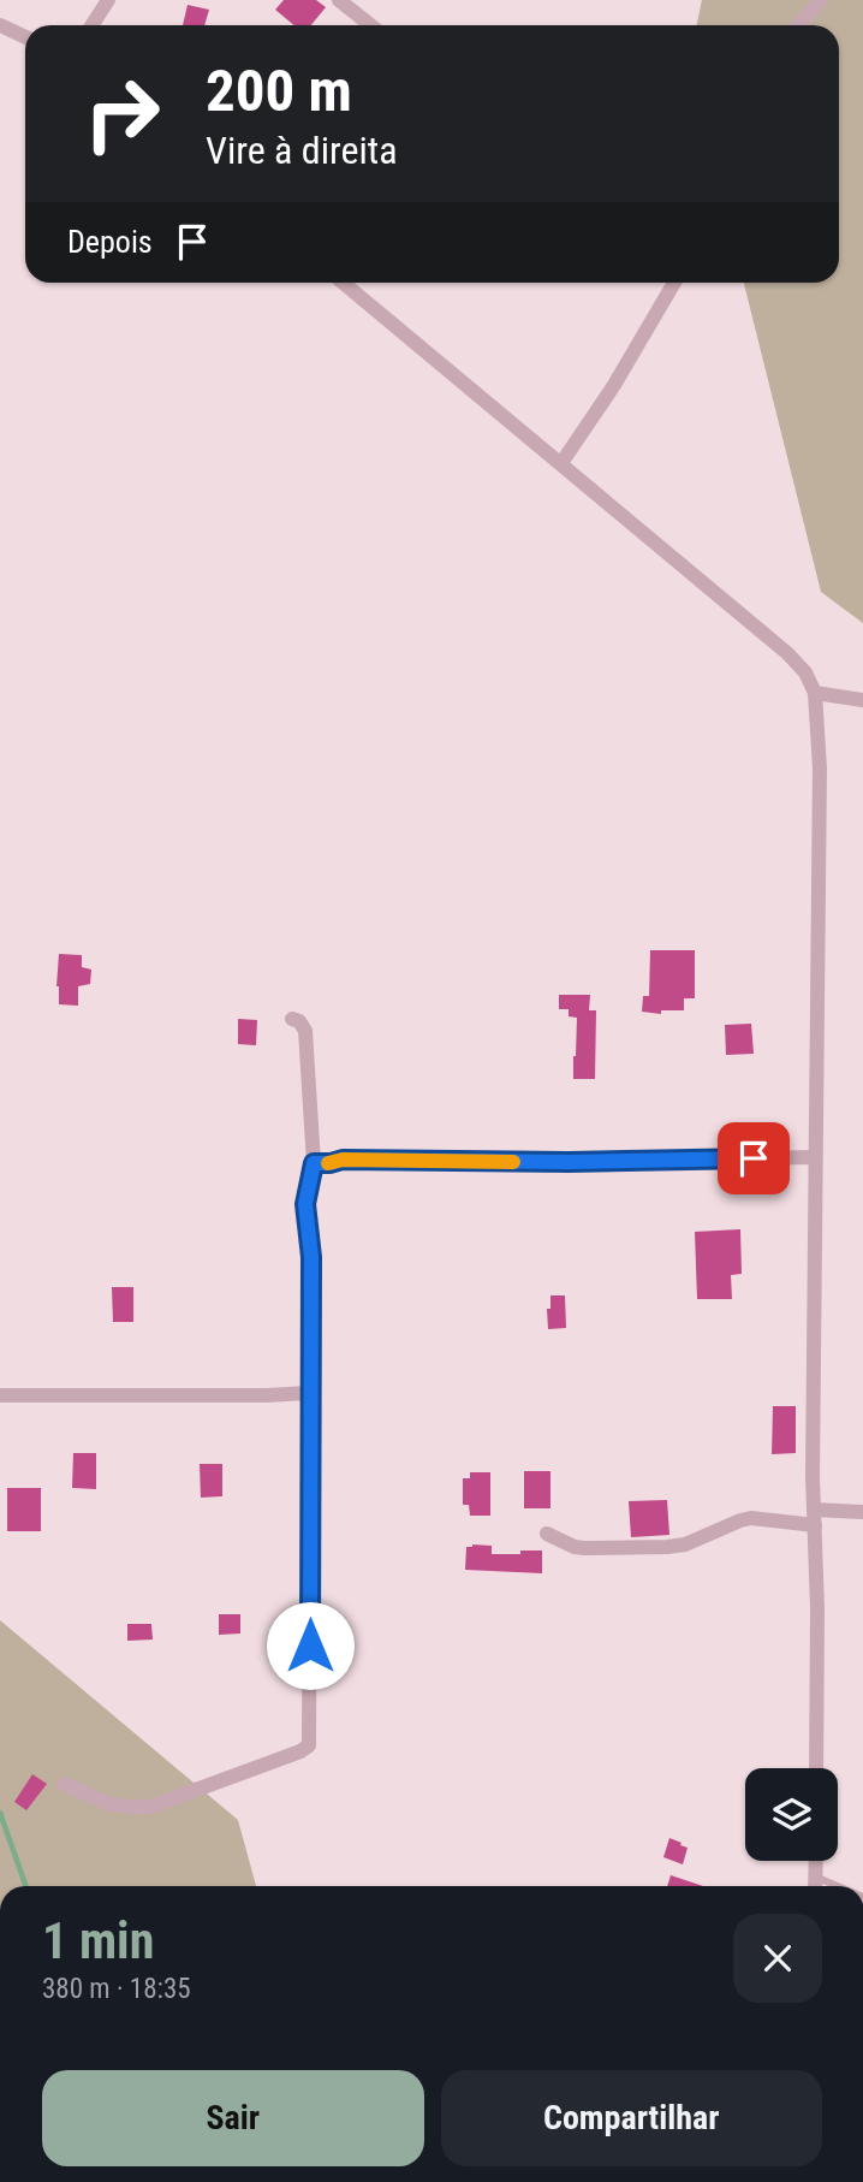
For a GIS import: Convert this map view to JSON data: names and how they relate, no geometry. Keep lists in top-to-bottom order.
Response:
{
  "page": {
    "turn": ["200 m", "Vire à direita"],
    "then": "Depois",
    "heading": ["1 min", "380 m · 18:35"],
    "buttons": ["Sair", "Compartilhar"]
  }
}
